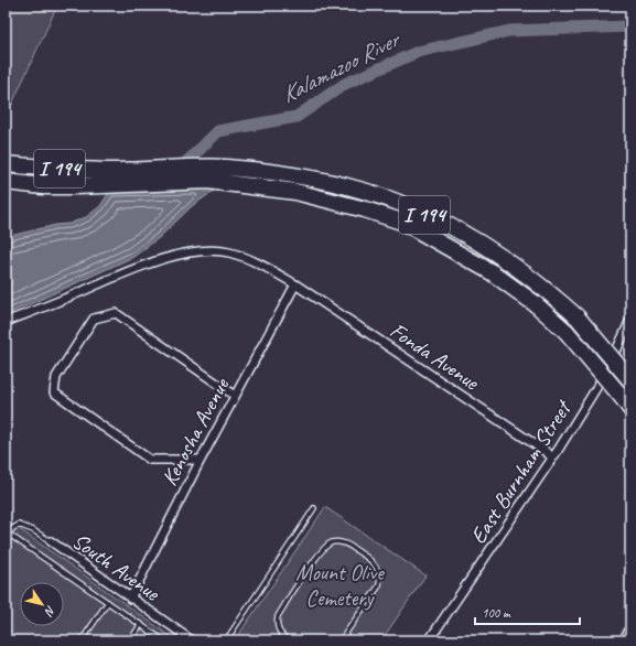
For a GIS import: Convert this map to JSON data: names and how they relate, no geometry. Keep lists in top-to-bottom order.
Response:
{
  "streets": {
    "highway": ["I 194"],
    "street": [
      "Fonda Avenue",
      "Kenosha Avenue",
      "East Burnham Street",
      "South Avenue"
    ]
  },
  "crossings": [
    ["Fonda Avenue", "Kenosha Avenue"],
    ["Fonda Avenue", "East Burnham Street"],
    ["Kenosha Avenue", "South Avenue"]
  ],
  "water": ["Kalamazoo River"],
  "parks": ["Mount Olive Cemetery"],
  "scale_bar": "100 m",
  "north": "bottom right"
}
